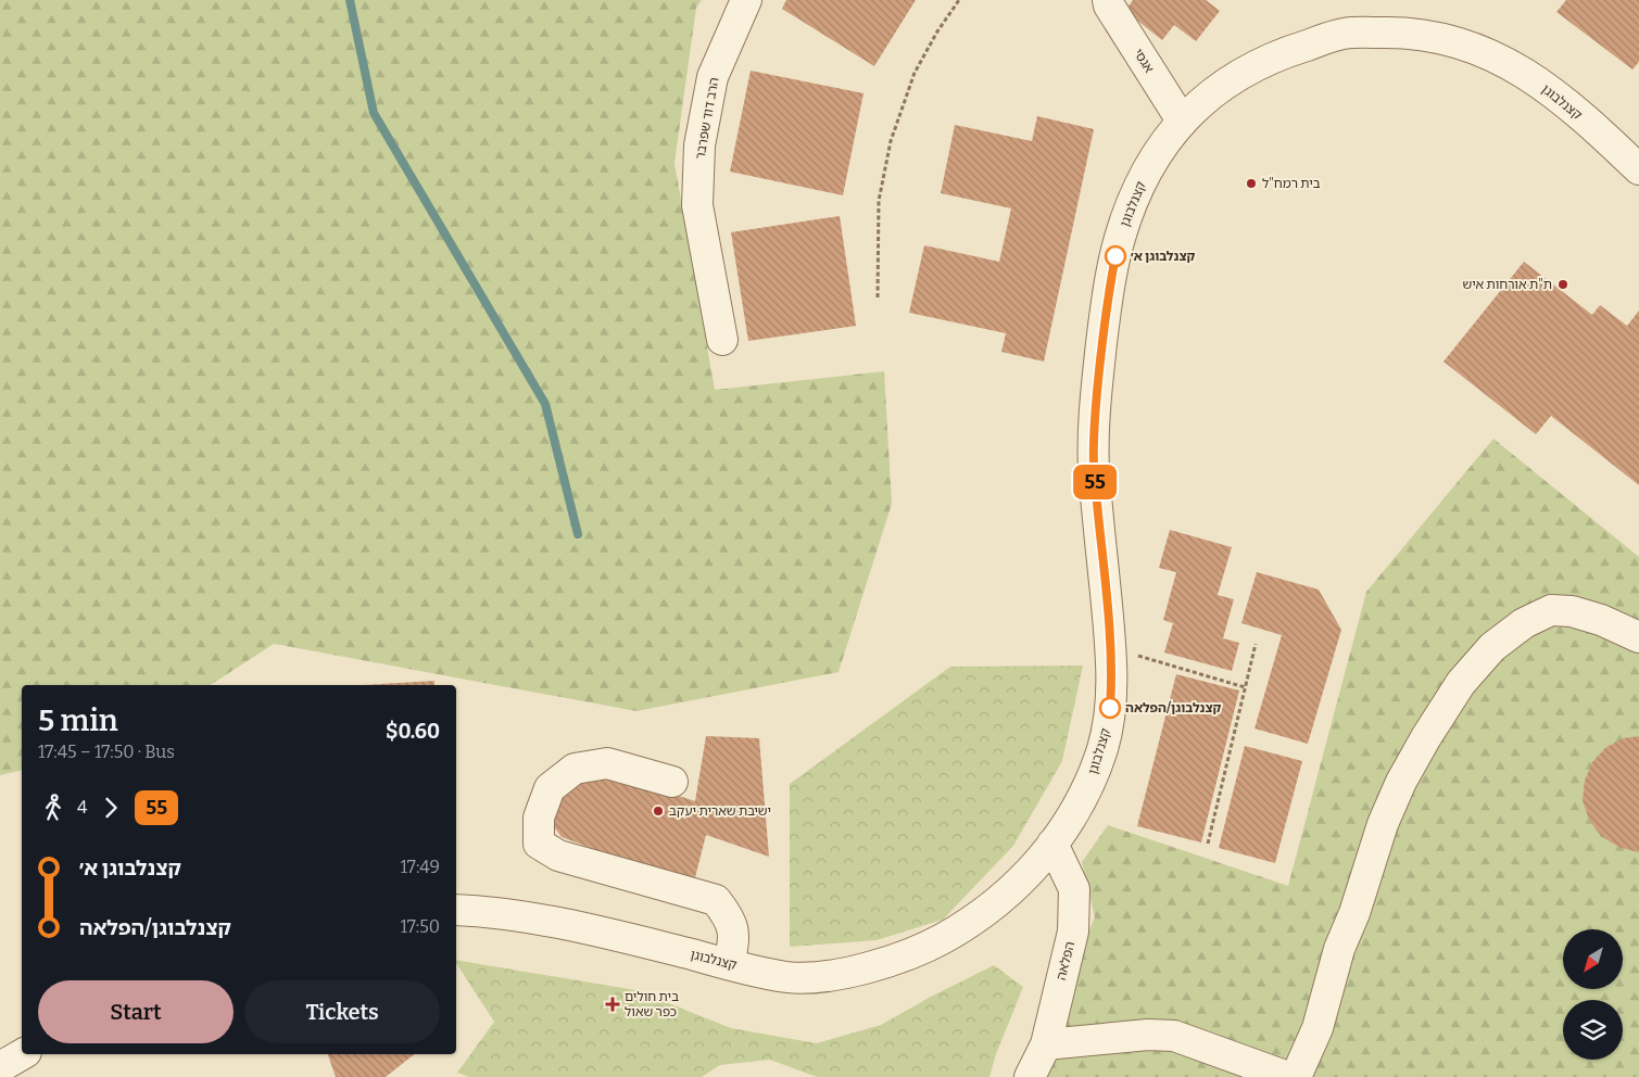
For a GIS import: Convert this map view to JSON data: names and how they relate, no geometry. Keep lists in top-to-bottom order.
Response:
{
  "streets": {
    "street": [
      "אגסי",
      "קצנלבוגן",
      "הרב דוד שפרבר",
      "הפלאה"
    ]
  },
  "crossings": [
    ["אגסי", "קצנלבוגן"],
    ["קצנלבוגן", "הפלאה"]
  ],
  "places": {
    "other": [
      "בית רמח\"ל",
      "קצנלבוגן א׳",
      "ת\"ת אורחות איש",
      "קצנלבוגן/הפלאה",
      "ישיבת שארית יעקב"
    ],
    "health": ["בית חולים כפר שאול"]
  },
  "lines": ["bus line 55"],
  "north": "bottom left",
  "page": {
    "on_map": "55",
    "heading": ["5 min", "17:45 – 17:50 · Bus", "$0.60"],
    "legs": ["4", "55"],
    "list": [
      {
        "name": "קצנלבוגן א׳",
        "value": "17:49"
      },
      {
        "name": "קצנלבוגן/הפלאה",
        "value": "17:50"
      }
    ],
    "buttons": ["Start", "Tickets"]
  }
}
